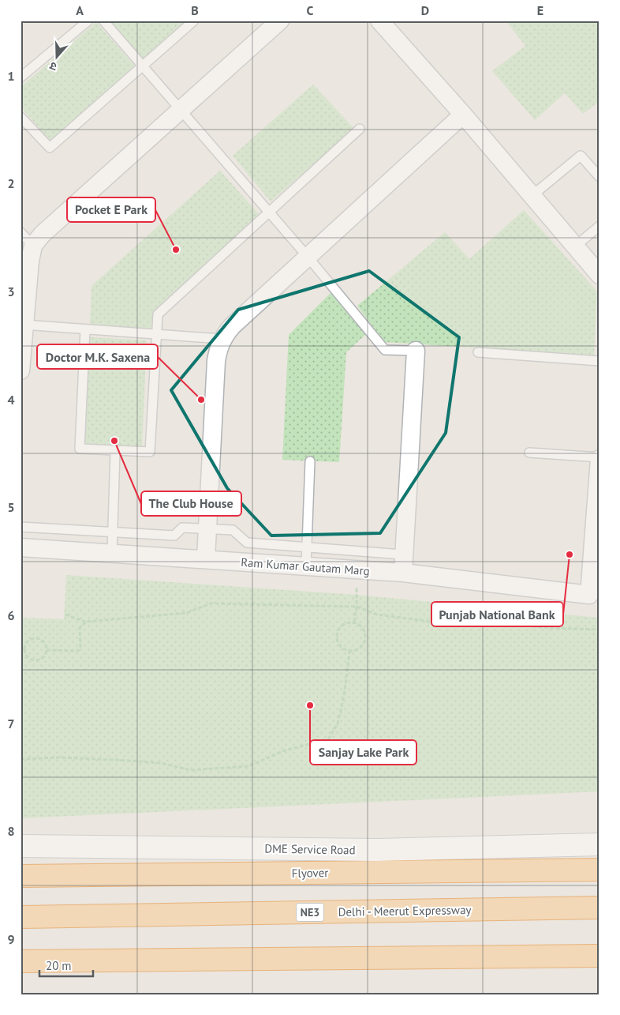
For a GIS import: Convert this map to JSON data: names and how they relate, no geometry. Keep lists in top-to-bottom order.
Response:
{
  "streets": {
    "highway": ["Flyover", "Delhi - Meerut Expressway", "NE3"],
    "street": ["Ram Kumar Gautam Marg", "DME Service Road"]
  },
  "places": [
    "Pocket E Park",
    "Doctor M.K. Saxena",
    "The Club House",
    "Punjab National Bank",
    "Sanjay Lake Park"
  ],
  "scale_bar": "20 m",
  "north": "bottom",
  "grid": {
    "columns": [
      "A",
      "B",
      "C",
      "D",
      "E"
    ],
    "rows": [
      "1",
      "2",
      "3",
      "4",
      "5",
      "6",
      "7",
      "8",
      "9"
    ]
  }
}
